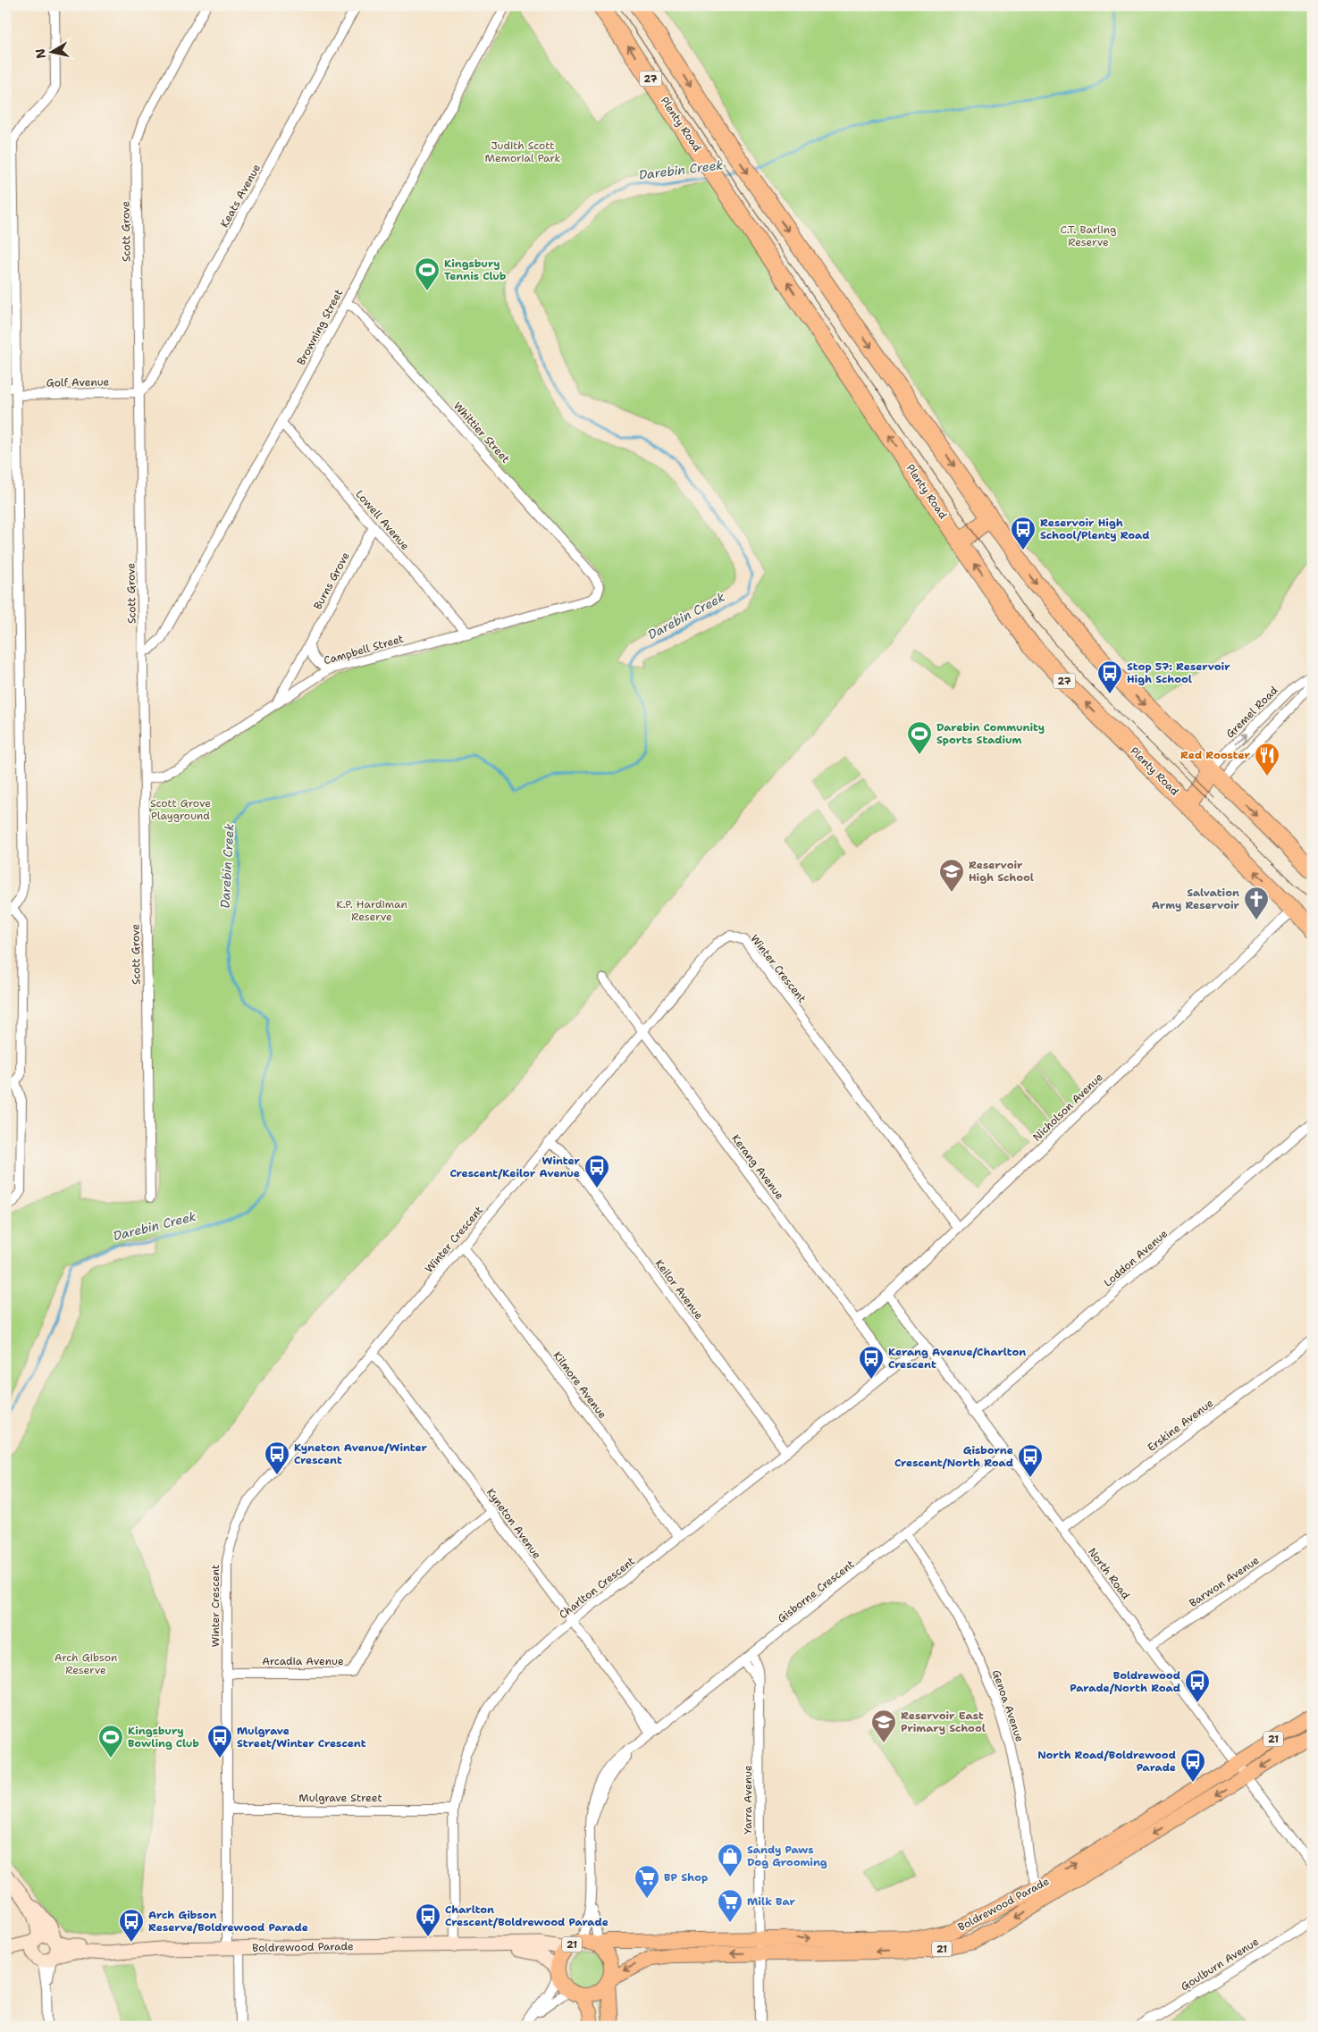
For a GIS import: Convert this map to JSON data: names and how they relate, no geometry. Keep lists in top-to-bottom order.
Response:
{
  "streets": {
    "highway": ["27", "Plenty Road"],
    "main road": ["21", "Boldrewood Parade"],
    "street": [
      "Keats Avenue",
      "Scott Grove",
      "Browning Street",
      "Golf Avenue",
      "Whittier Street",
      "Lowell Avenue",
      "Burns Grove",
      "Campbell Street",
      "Gremel Road",
      "Winter Crescent",
      "Nicholson Avenue",
      "Kerang Avenue",
      "Loddon Avenue",
      "Keilor Avenue",
      "Kilmore Avenue",
      "Erskine Avenue",
      "Kyneton Avenue",
      "North Road",
      "Barwon Avenue",
      "Charlton Crescent",
      "Gisborne Crescent",
      "Arcadia Avenue",
      "Genoa Avenue",
      "Mulgrave Street",
      "Yarra Avenue",
      "Goulburn Avenue"
    ]
  },
  "crossings": [
    ["27", "Gremel Road"],
    ["Plenty Road", "Nicholson Avenue"],
    ["Keats Avenue", "Scott Grove"],
    ["Keats Avenue", "Golf Avenue"],
    ["Scott Grove", "Browning Street"],
    ["Scott Grove", "Golf Avenue"],
    ["Scott Grove", "Campbell Street"],
    ["Browning Street", "Whittier Street"],
    ["Browning Street", "Lowell Avenue"],
    ["Whittier Street", "Campbell Street"],
    ["Lowell Avenue", "Burns Grove"],
    ["Lowell Avenue", "Campbell Street"],
    ["Burns Grove", "Campbell Street"],
    ["Winter Crescent", "Nicholson Avenue"],
    ["Winter Crescent", "Kerang Avenue"],
    ["Winter Crescent", "Keilor Avenue"],
    ["Winter Crescent", "Kilmore Avenue"],
    ["Winter Crescent", "Kyneton Avenue"],
    ["Winter Crescent", "Arcadia Avenue"],
    ["Winter Crescent", "Mulgrave Street"],
    ["Winter Crescent", "Boldrewood Parade"],
    ["Nicholson Avenue", "Kerang Avenue"],
    ["Nicholson Avenue", "North Road"],
    ["Kerang Avenue", "Charlton Crescent"],
    ["Loddon Avenue", "North Road"],
    ["Keilor Avenue", "Charlton Crescent"],
    ["Kilmore Avenue", "Charlton Crescent"],
    ["Erskine Avenue", "North Road"],
    ["Kyneton Avenue", "Charlton Crescent"],
    ["Kyneton Avenue", "Gisborne Crescent"],
    ["Kyneton Avenue", "Arcadia Avenue"],
    ["North Road", "Barwon Avenue"],
    ["North Road", "Charlton Crescent"],
    ["North Road", "Gisborne Crescent"],
    ["North Road", "Boldrewood Parade"],
    ["Charlton Crescent", "Mulgrave Street"],
    ["Charlton Crescent", "Boldrewood Parade"],
    ["Gisborne Crescent", "Genoa Avenue"],
    ["Gisborne Crescent", "21"],
    ["Gisborne Crescent", "Yarra Avenue"],
    ["Gisborne Crescent", "Boldrewood Parade"],
    ["Genoa Avenue", "Boldrewood Parade"],
    ["21", "Boldrewood Parade"],
    ["Yarra Avenue", "Boldrewood Parade"]
  ],
  "water": ["Darebin Creek"],
  "parks": [
    "Judith Scott Memorial Park",
    "C.T. Barling Reserve",
    "Scott Grove Playground",
    "K.P. Hardiman Reserve",
    "Arch Gibson Reserve"
  ],
  "places": {
    "sports": ["Kingsbury Tennis Club", "Darebin Community Sports Stadium", "Kingsbury Bowling Club"],
    "bus stop": [
      "Reservoir High School/Plenty Road",
      "Stop 57: Reservoir High School",
      "Winter Crescent/Keilor Avenue",
      "Kerang Avenue/Charlton Crescent",
      "Kyneton Avenue/Winter Crescent",
      "Gisborne Crescent/North Road",
      "Boldrewood Parade/North Road",
      "Mulgrave Street/Winter Crescent",
      "North Road/Boldrewood Parade",
      "Charlton Crescent/Boldrewood Parade",
      "Arch Gibson Reserve/Boldrewood Parade"
    ],
    "restaurant": ["Red Rooster"],
    "school or university": ["Reservoir High School", "Reservoir East Primary School"],
    "church": ["Salvation Army Reservoir"],
    "shop": ["Sandy Paws Dog Grooming"],
    "supermarket": ["BP Shop", "Milk Bar"]
  },
  "north": "left"
}
